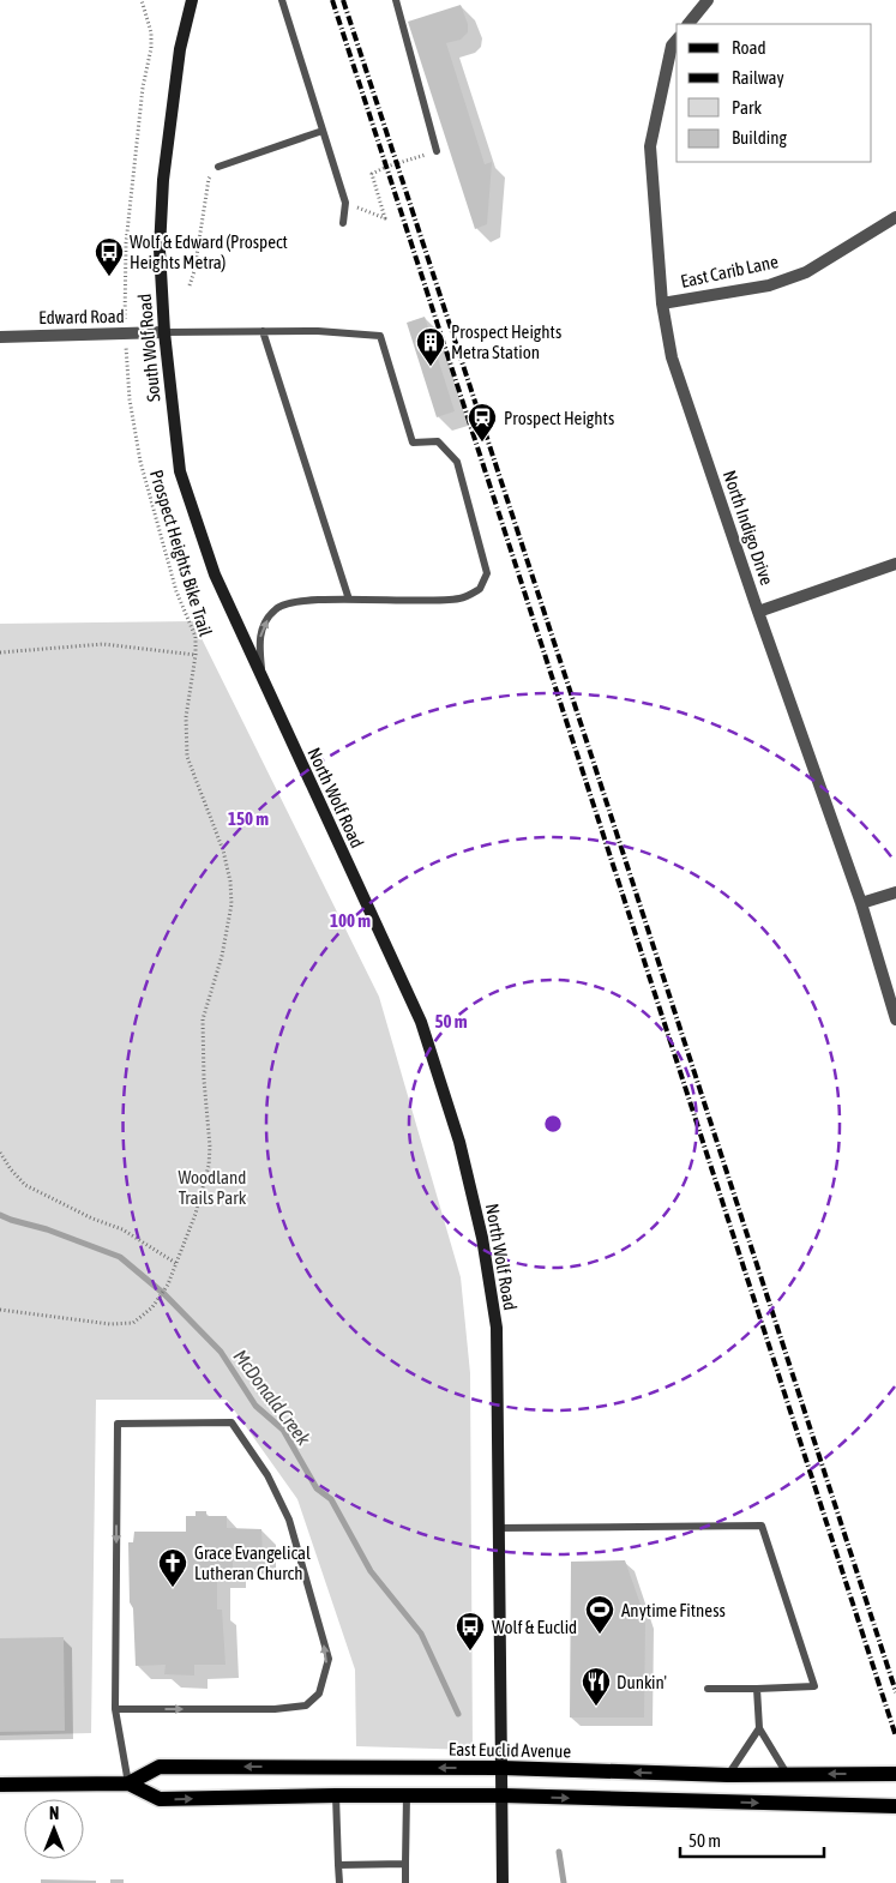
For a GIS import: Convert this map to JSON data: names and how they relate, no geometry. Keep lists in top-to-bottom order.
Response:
{
  "streets": {
    "main road": ["South Wolf Road", "North Wolf Road", "East Euclid Avenue"],
    "street": ["East Carib Lane", "Edward Road", "North Indigo Drive"],
    "path": ["Prospect Heights Bike Trail"]
  },
  "crossings": [
    ["East Carib Lane", "North Indigo Drive"],
    ["Edward Road", "South Wolf Road"],
    ["South Wolf Road", "North Wolf Road"],
    ["North Wolf Road", "East Euclid Avenue"]
  ],
  "water": ["McDonald Creek"],
  "parks": ["Woodland Trails Park"],
  "places": {
    "bus stop": ["Wolf & Edward (Prospect Heights Metra)", "Wolf & Euclid"],
    "building": ["Prospect Heights Metra Station"],
    "station": ["Prospect Heights"],
    "church": ["Grace Evangelical Lutheran Church"],
    "sports": ["Anytime Fitness"],
    "restaurant": ["Dunkin'"]
  },
  "legend": [
    "Road",
    "Railway",
    "Park",
    "Building"
  ],
  "scale_bar": "50 m",
  "north": "top",
  "rings": ["150 m", "100 m", "50 m"]
}
